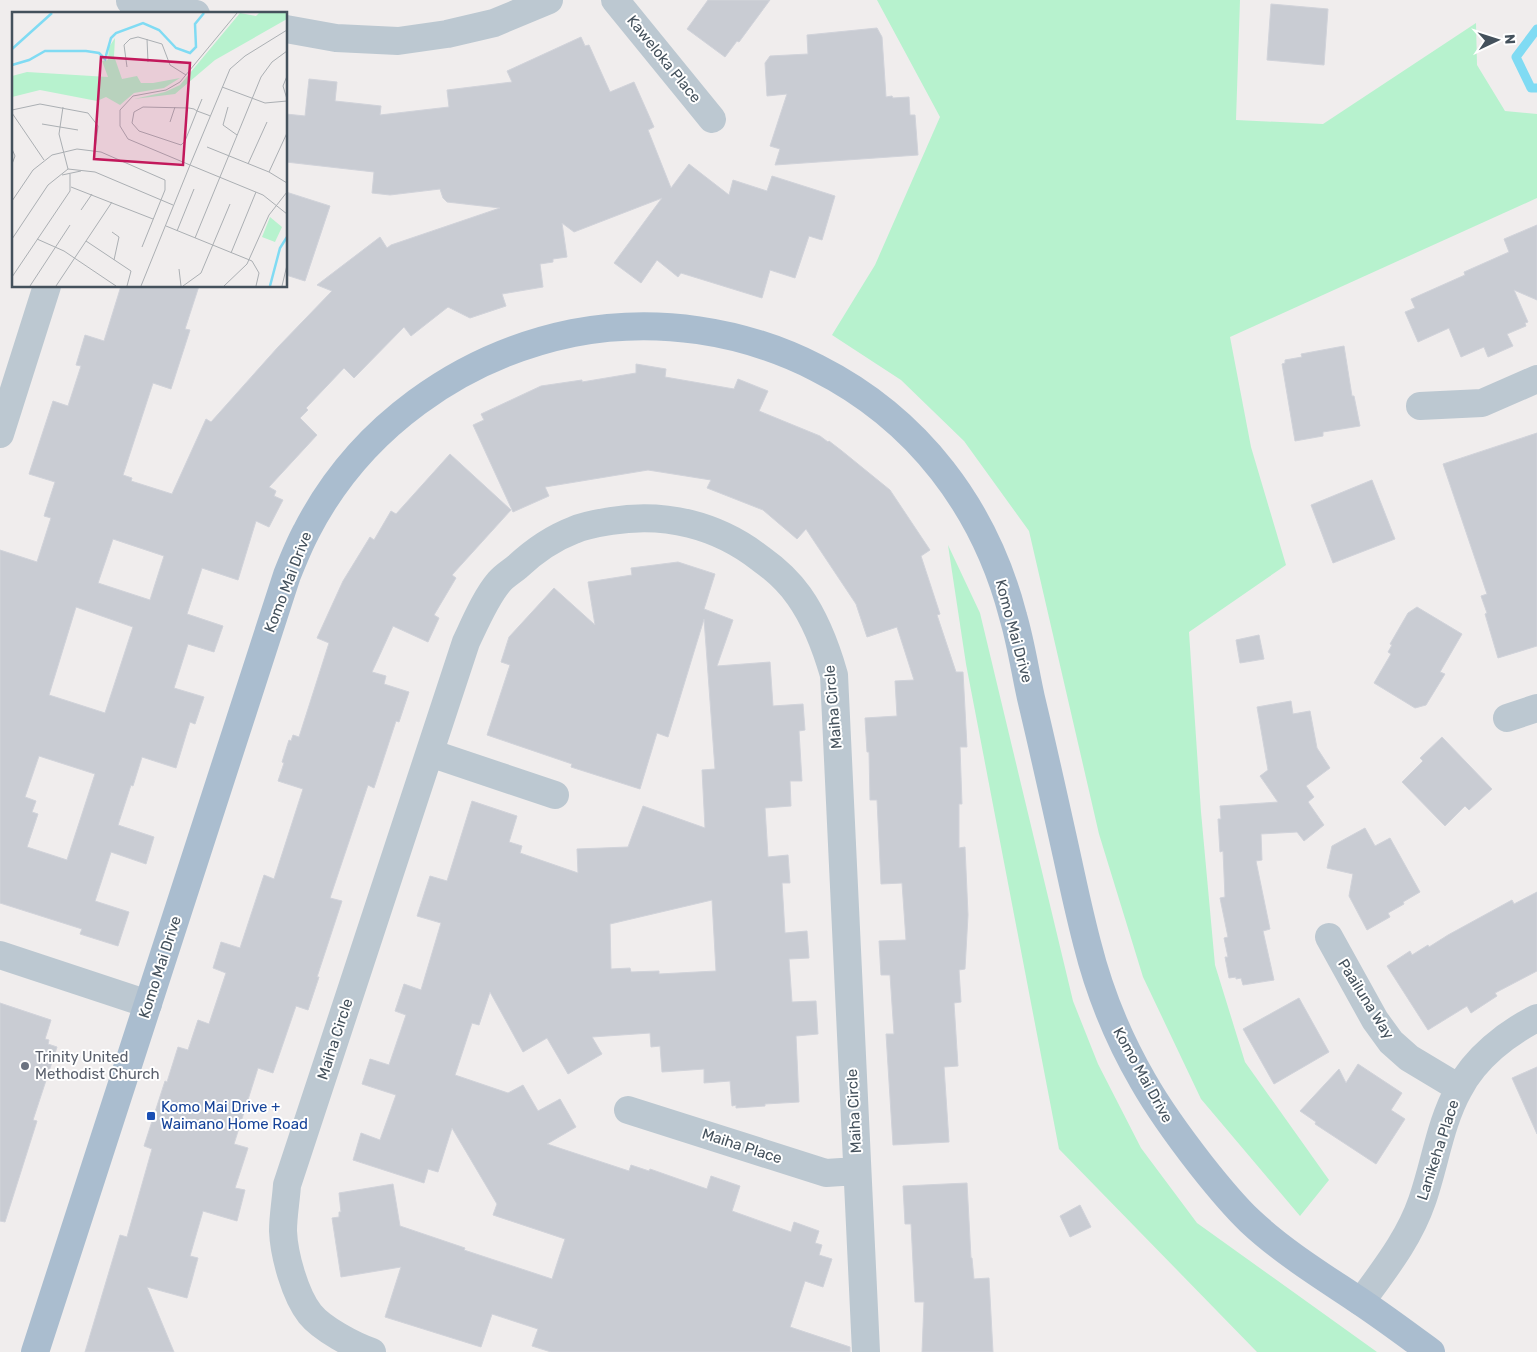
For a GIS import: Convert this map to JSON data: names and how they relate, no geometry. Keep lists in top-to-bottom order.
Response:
{
  "streets": {
    "main road": ["Komo Mai Drive"],
    "street": [
      "Kaweloka Place",
      "Maiha Circle",
      "Paailuna Way",
      "Maiha Place",
      "Lanikeha Place"
    ]
  },
  "crossings": [
    ["Komo Mai Drive", "Lanikeha Place"],
    ["Maiha Circle", "Maiha Place"],
    ["Paailuna Way", "Lanikeha Place"]
  ],
  "places": {
    "other": ["Trinity United Methodist Church"],
    "transit": ["Komo Mai Drive + Waimano Home Road"]
  },
  "north": "right"
}
